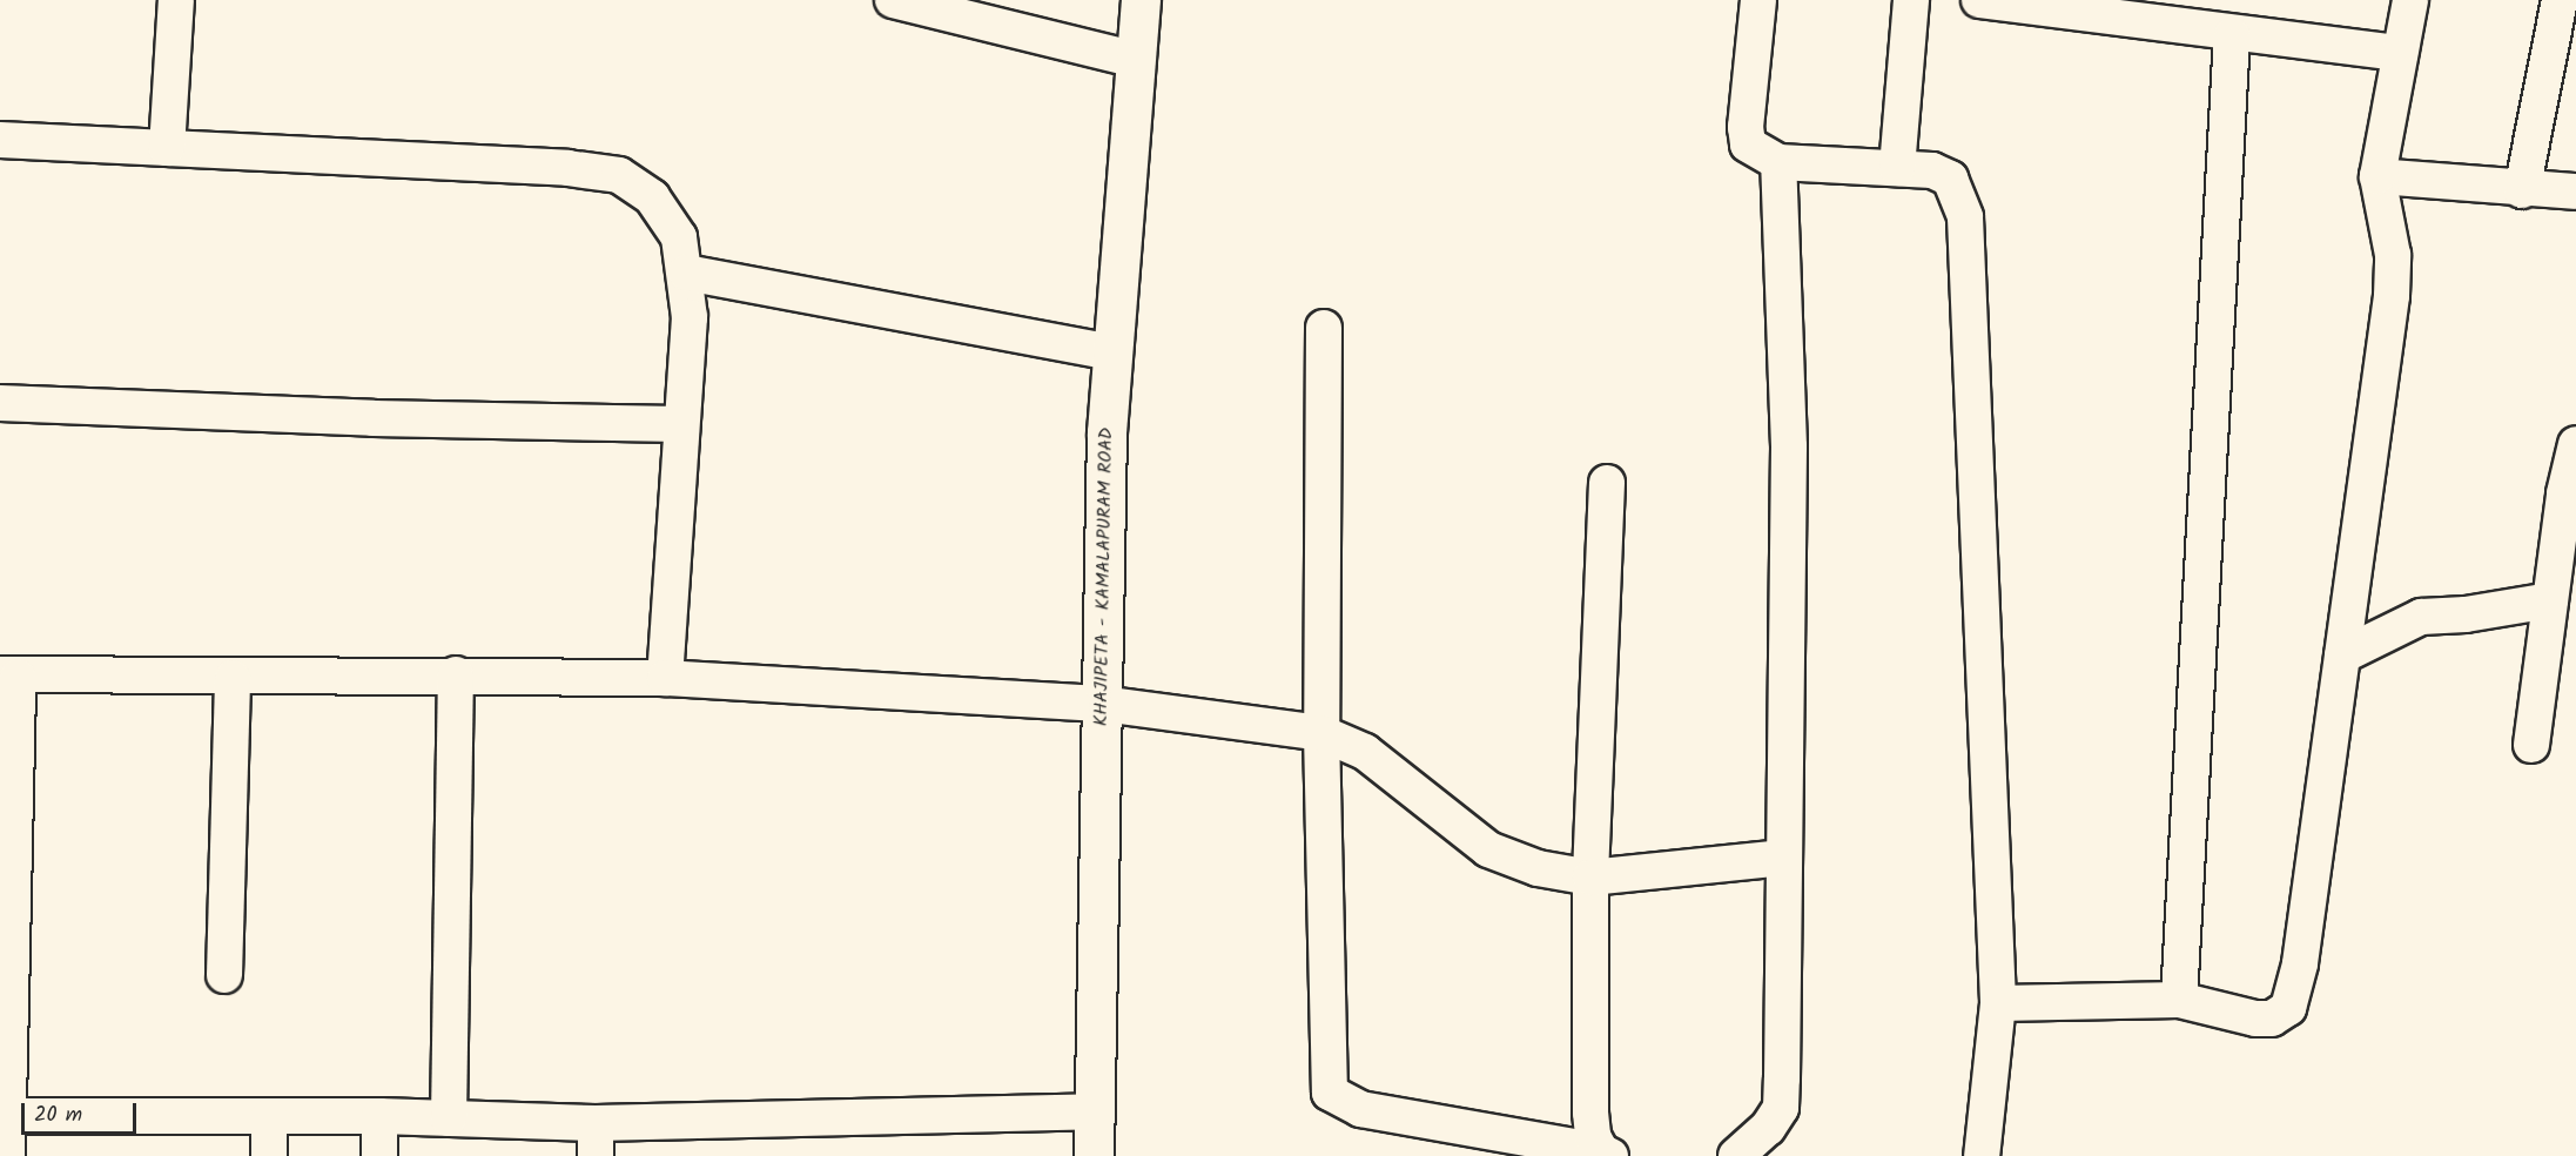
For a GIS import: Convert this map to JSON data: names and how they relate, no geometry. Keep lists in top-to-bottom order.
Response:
{
  "streets": {
    "main road": ["KHAJIPETA - KAMALAPURAM ROAD"]
  },
  "scale_bar": "20 m"
}
